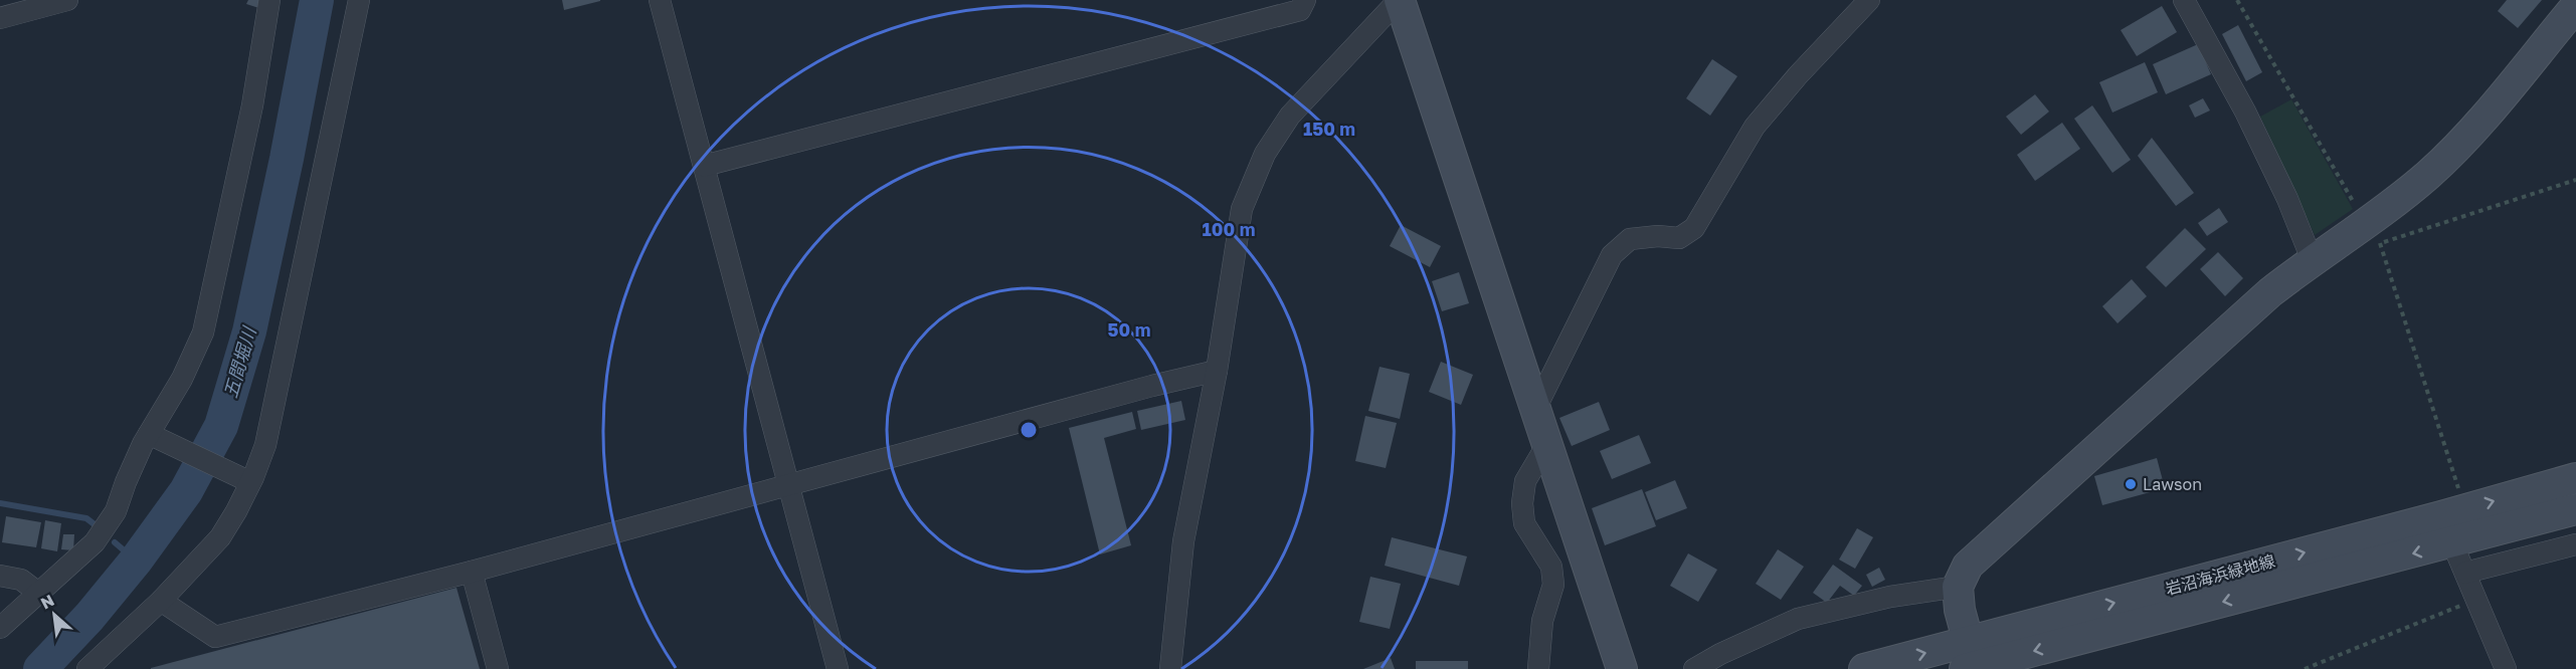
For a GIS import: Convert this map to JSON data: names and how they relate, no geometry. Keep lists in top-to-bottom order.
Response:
{
  "streets": {
    "street": ["岩沼海浜緑地線"]
  },
  "water": ["五間堀川"],
  "places": ["Lawson"],
  "north": "top left",
  "rings": ["150 m", "100 m", "50 m"]
}
